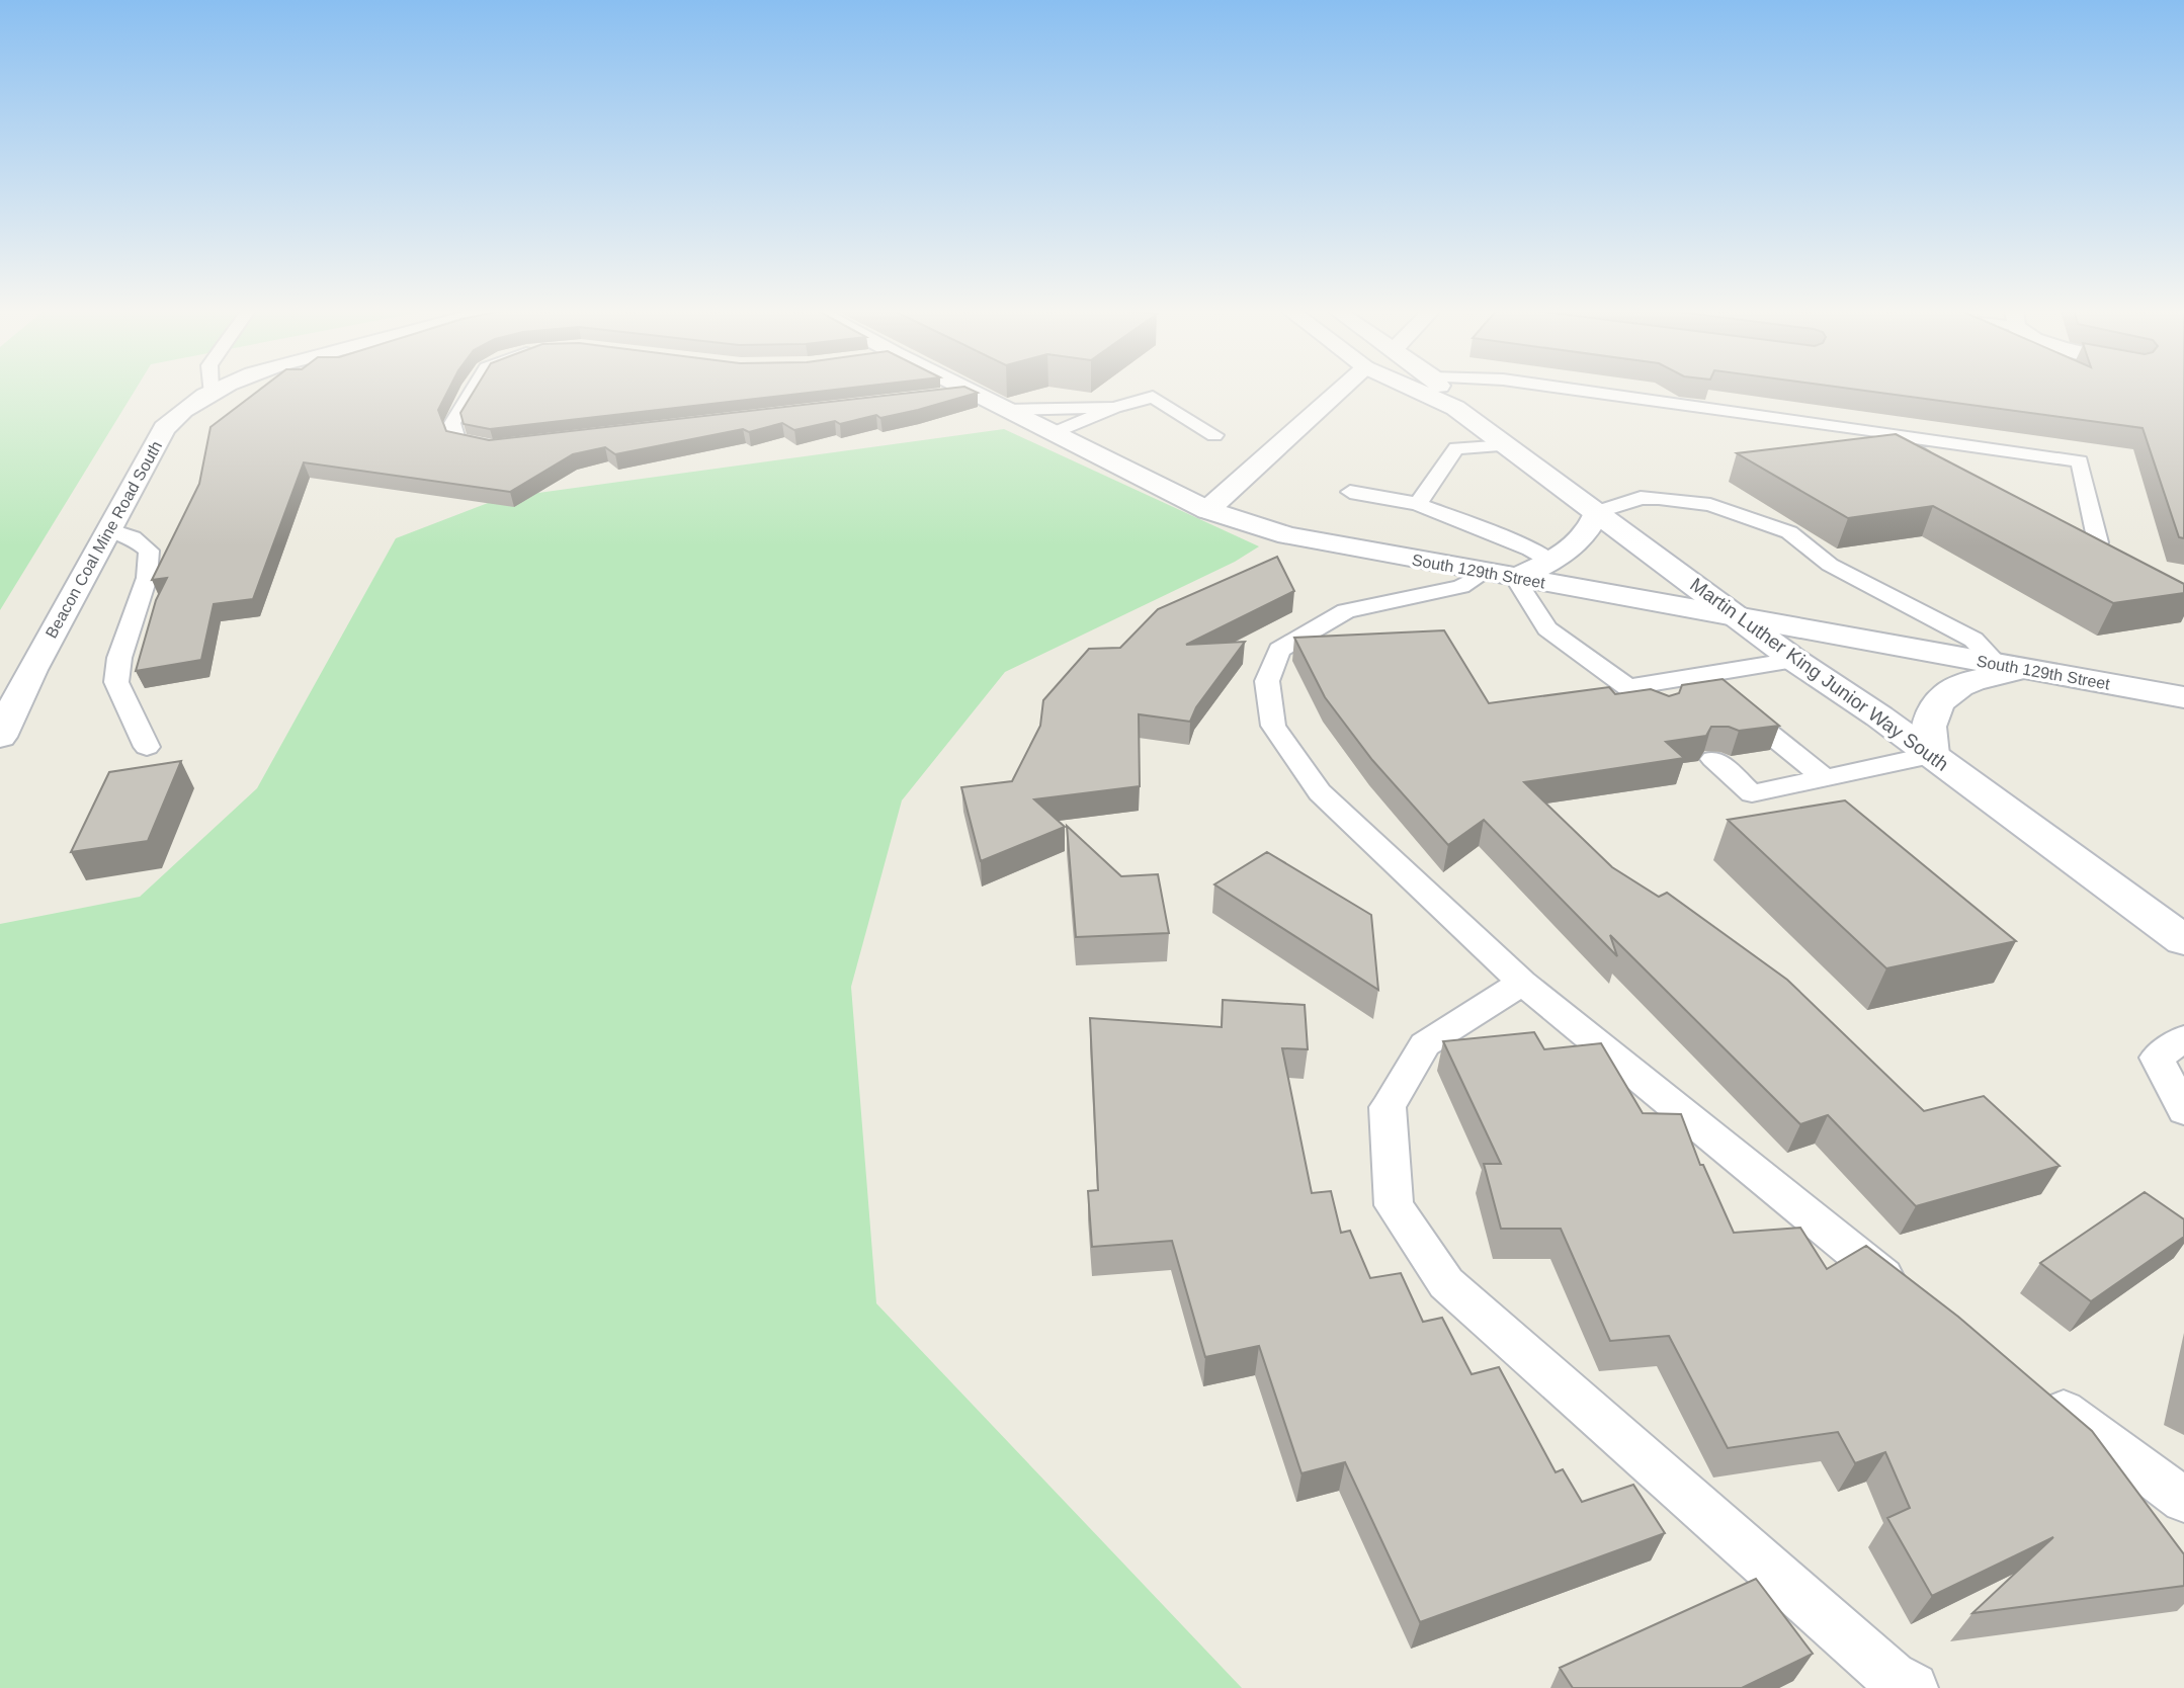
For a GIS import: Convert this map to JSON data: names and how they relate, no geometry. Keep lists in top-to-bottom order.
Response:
{
  "streets": {
    "street": ["Beacon Coal Mine Road South", "South 129th Street", "Martin Luther King Junior Way South"]
  },
  "crossings": [
    ["South 129th Street", "Martin Luther King Junior Way South"]
  ]
}
